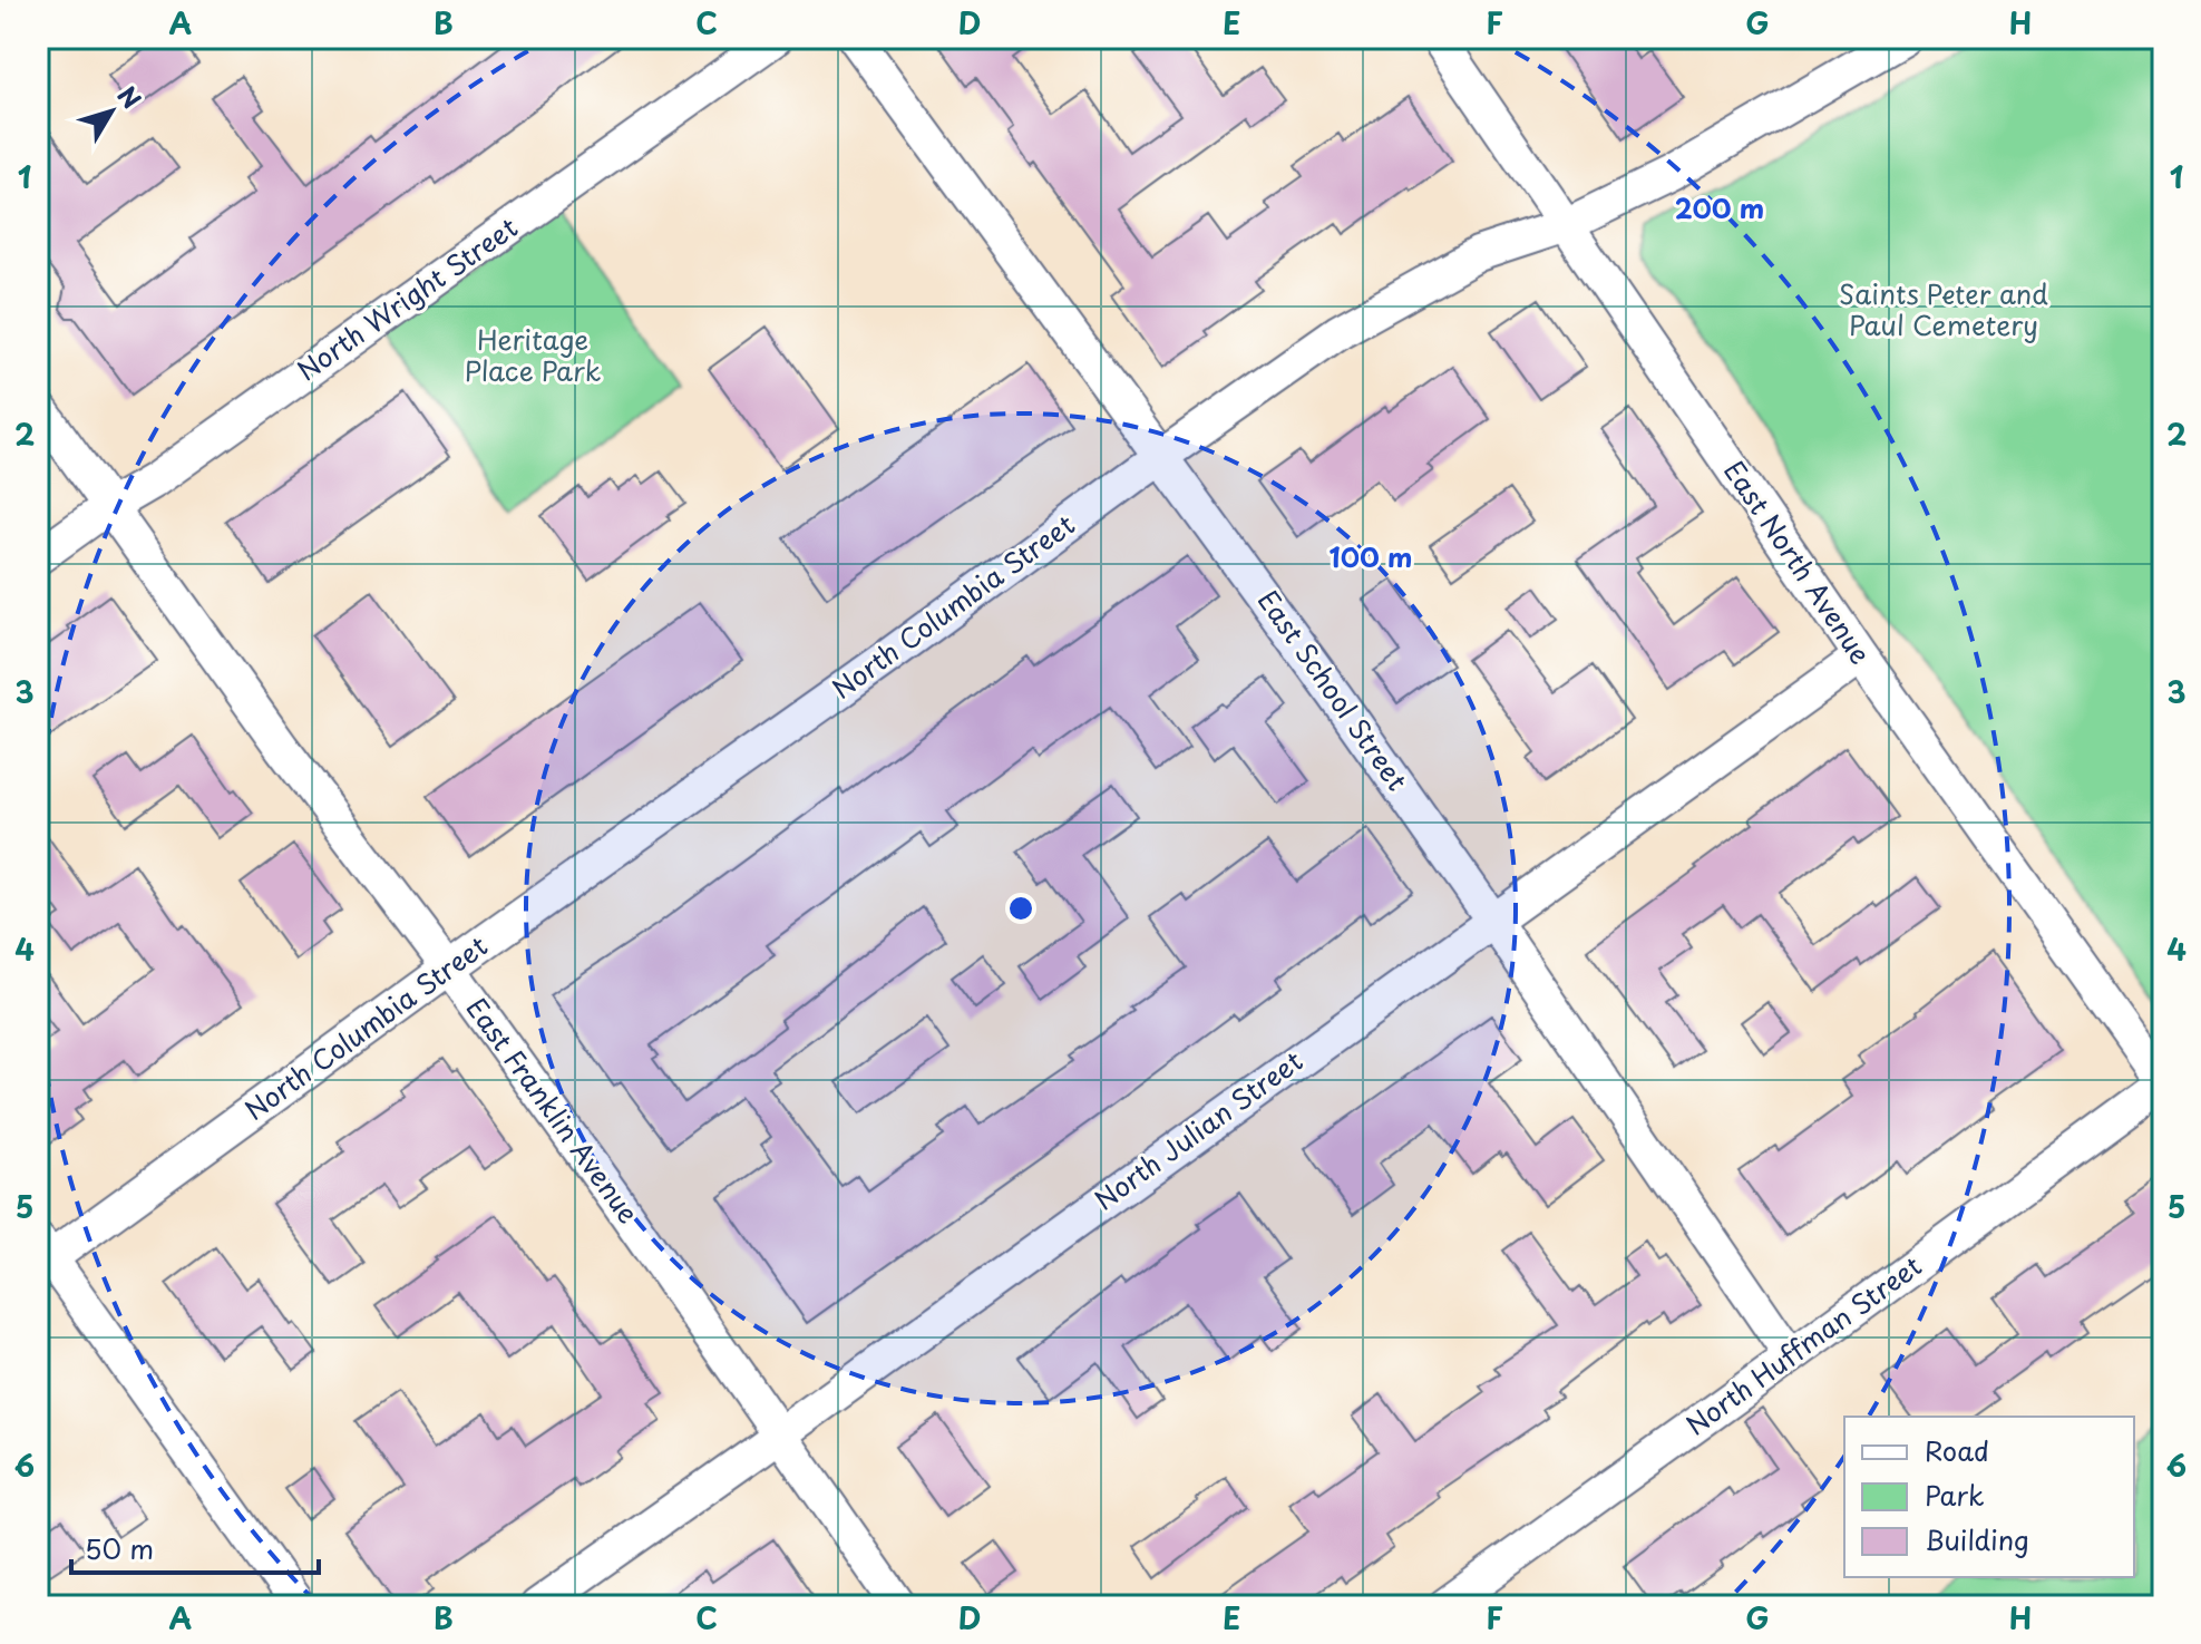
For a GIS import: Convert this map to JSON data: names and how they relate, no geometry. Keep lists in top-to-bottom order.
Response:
{
  "streets": {
    "street": [
      "North Wright Street",
      "East North Avenue",
      "North Columbia Street",
      "East School Street",
      "East Franklin Avenue",
      "North Julian Street",
      "North Huffman Street"
    ]
  },
  "crossings": [
    ["North Wright Street", "East Franklin Avenue"],
    ["East North Avenue", "North Columbia Street"],
    ["East North Avenue", "North Julian Street"],
    ["East North Avenue", "North Huffman Street"],
    ["North Columbia Street", "East School Street"],
    ["North Columbia Street", "East Franklin Avenue"],
    ["East School Street", "North Julian Street"],
    ["East School Street", "North Huffman Street"],
    ["East Franklin Avenue", "North Julian Street"]
  ],
  "parks": ["Saints Peter and Paul Cemetery", "Heritage Place Park"],
  "legend": ["Road", "Park", "Building"],
  "scale_bar": "50 m",
  "north": "top right",
  "grid": {
    "columns": [
      "A",
      "B",
      "C",
      "D",
      "E",
      "F",
      "G",
      "H"
    ],
    "rows": [
      "1",
      "2",
      "3",
      "4",
      "5",
      "6"
    ]
  },
  "rings": ["200 m", "100 m"]
}
